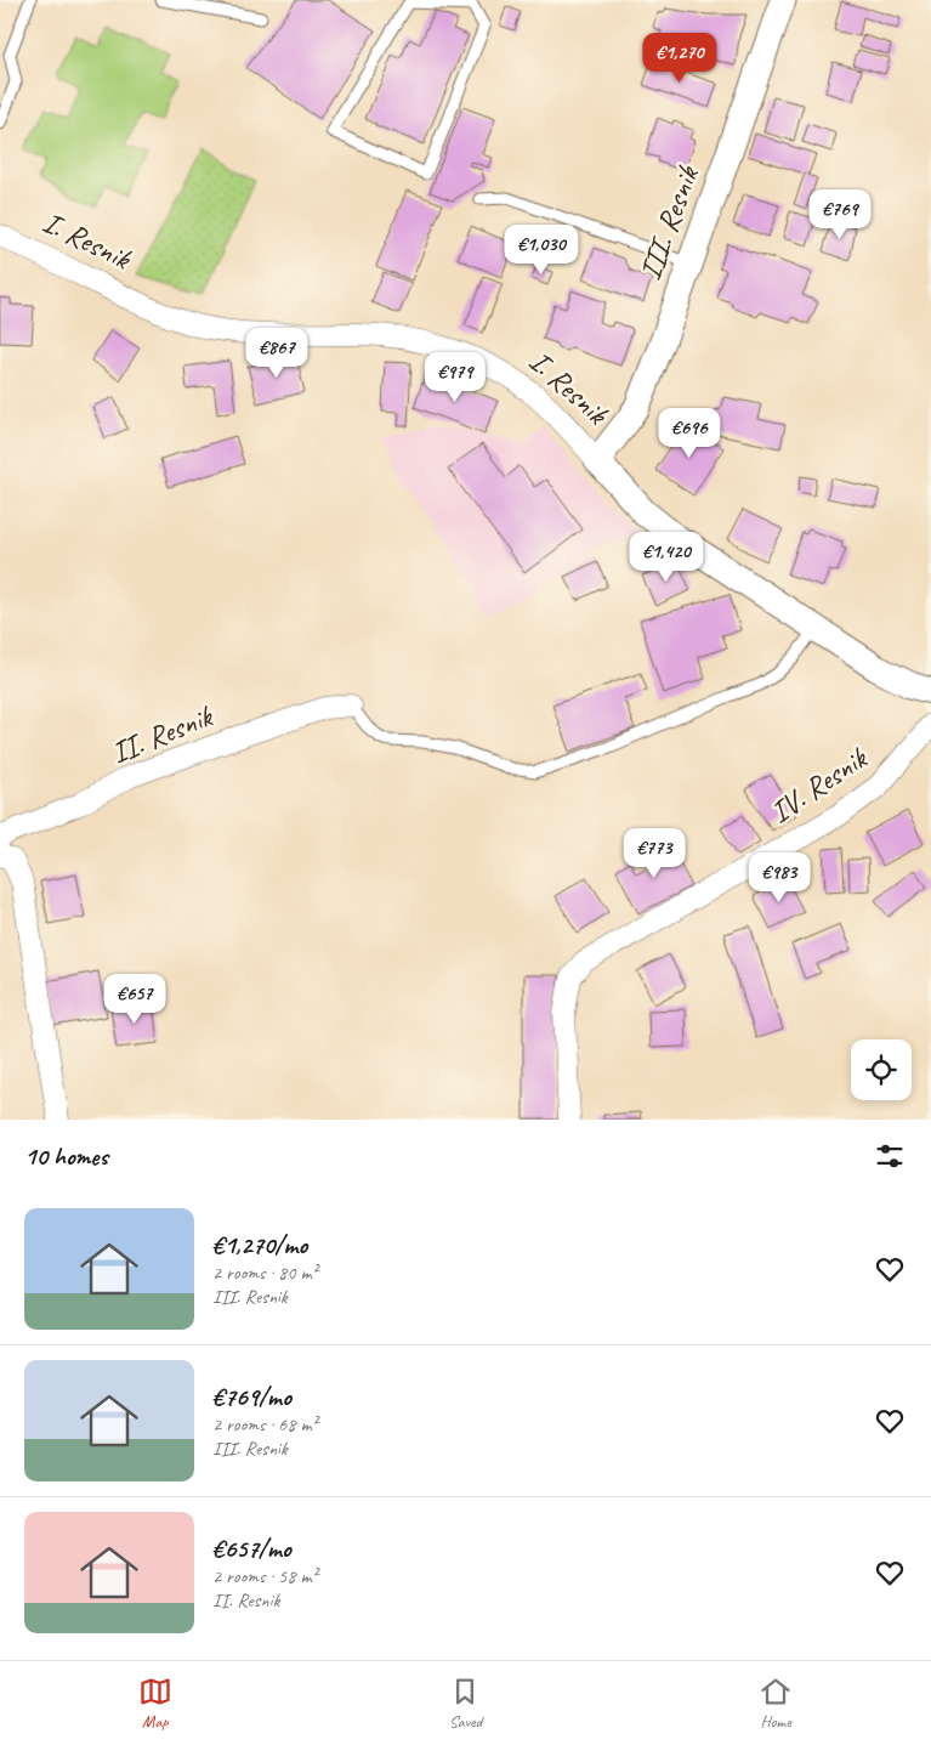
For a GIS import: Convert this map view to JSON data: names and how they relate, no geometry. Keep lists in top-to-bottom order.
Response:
{
  "streets": {
    "street": [
      "III. Resnik",
      "I. Resnik",
      "II. Resnik",
      "IV. Resnik"
    ]
  },
  "crossings": [
    ["III. Resnik", "I. Resnik"]
  ],
  "page": {
    "price": [
      "€1,270",
      "€769",
      "€1,030",
      "€867",
      "€979",
      "€696",
      "€1,420",
      "€773",
      "€983",
      "€657"
    ],
    "heading": "10 homes",
    "list": [
      {
        "name": "€1,270/mo",
        "note": "2 rooms · 80 m² · III. Resnik"
      },
      {
        "name": "€769/mo",
        "note": "2 rooms · 68 m² · III. Resnik"
      },
      {
        "name": "€657/mo",
        "note": "2 rooms · 58 m² · II. Resnik"
      }
    ],
    "tabs": ["Map", "Saved", "Home"]
  }
}
